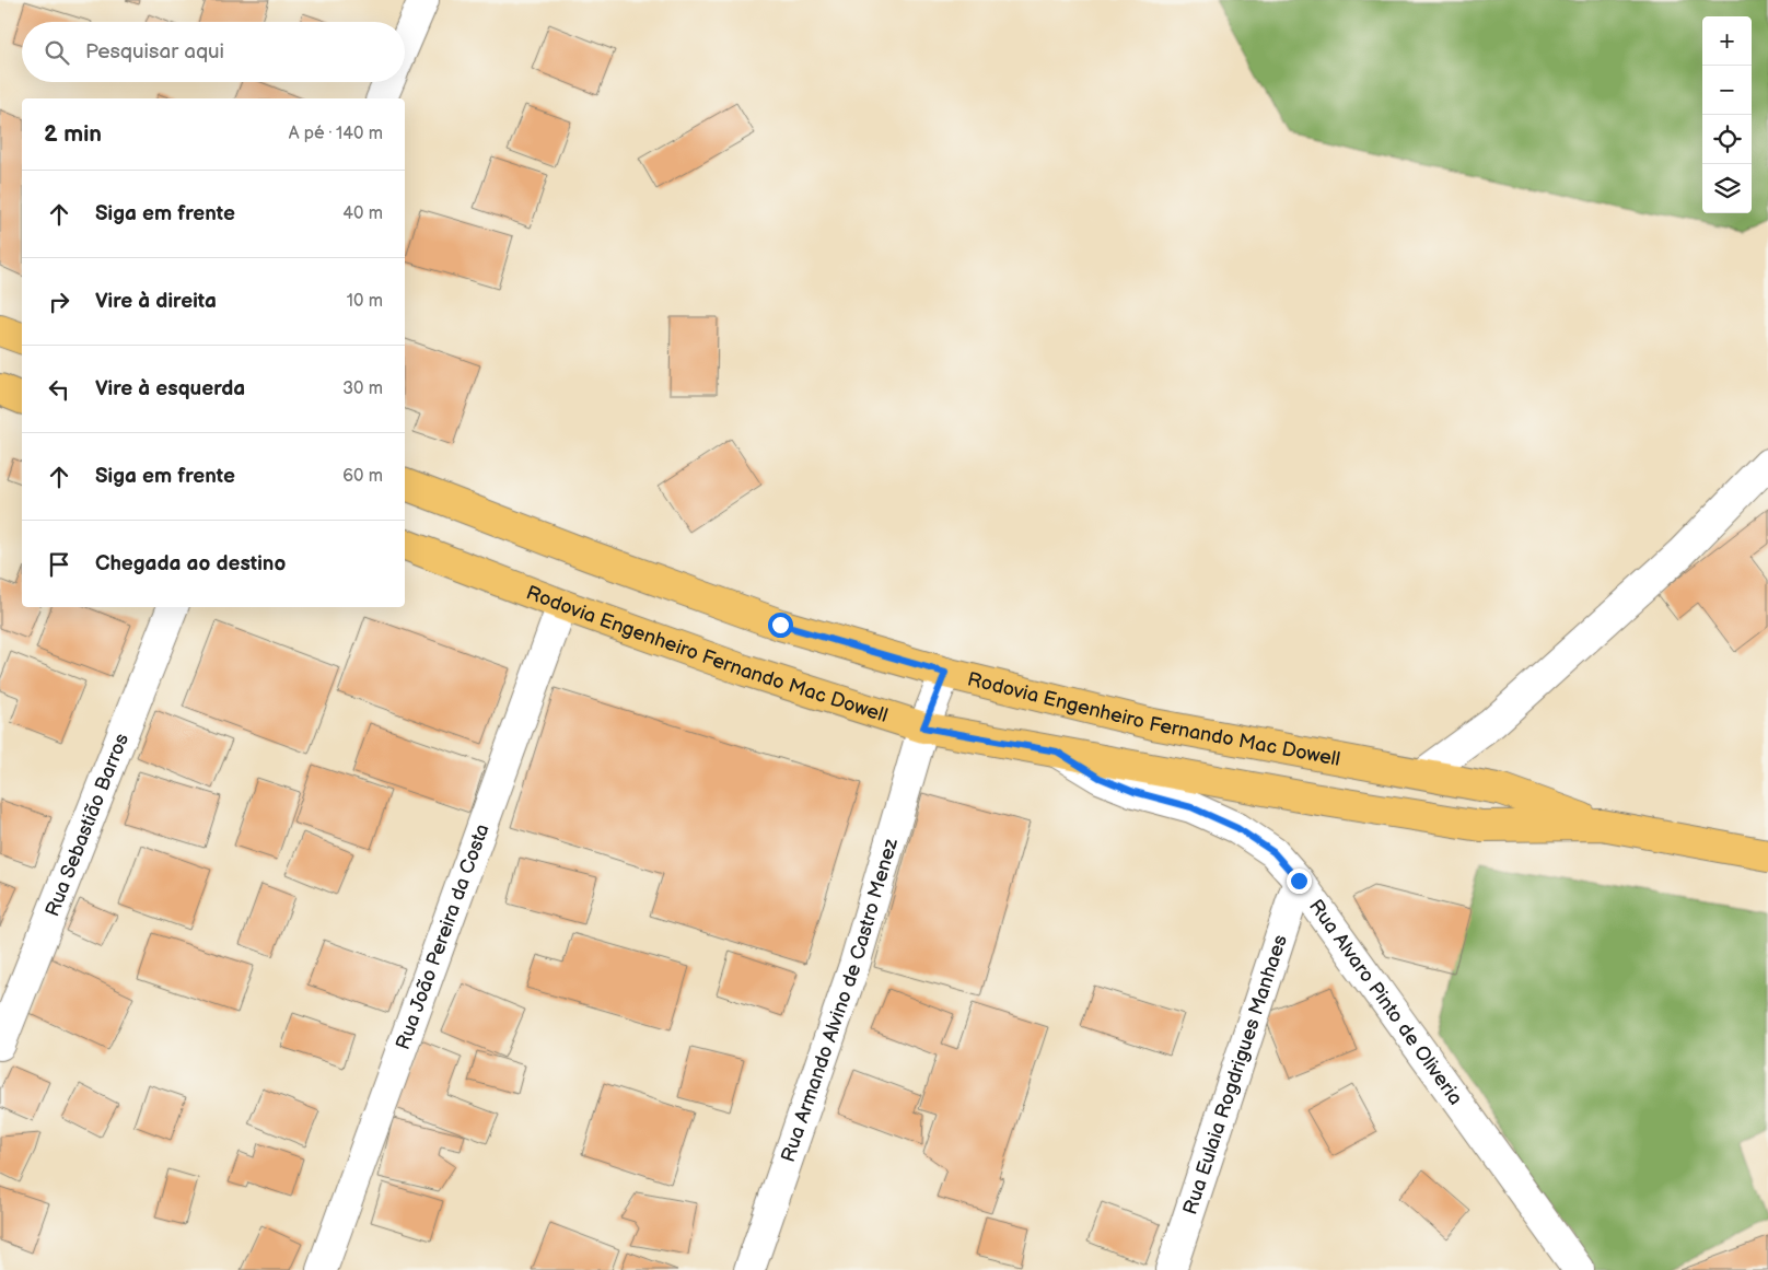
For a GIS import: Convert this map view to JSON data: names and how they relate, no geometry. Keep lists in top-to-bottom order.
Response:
{
  "streets": {
    "main road": ["Rodovia Engenheiro Fernando Mac Dowell"],
    "street": [
      "Rua Sebastião Barros",
      "Rua João Pereira da Costa",
      "Rua Armando Alvino de Castro Menez",
      "Rua Alvaro Pinto de Oliveria",
      "Rua Eulaia Rogdrigues Manhaes"
    ]
  },
  "crossings": [
    ["Rodovia Engenheiro Fernando Mac Dowell", "Rua João Pereira da Costa"],
    ["Rodovia Engenheiro Fernando Mac Dowell", "Rua Armando Alvino de Castro Menez"],
    ["Rodovia Engenheiro Fernando Mac Dowell", "Rua Alvaro Pinto de Oliveria"],
    ["Rua Alvaro Pinto de Oliveria", "Rua Eulaia Rogdrigues Manhaes"]
  ],
  "page": {
    "map_buttons": ["+", "−"],
    "search": "Pesquisar aqui",
    "heading": ["2 min", "A pé · 140 m"],
    "list": [
      ["Siga em frente", "40 m"],
      ["Vire à direita", "10 m"],
      ["Vire à esquerda", "30 m"],
      ["Siga em frente", "60 m"],
      "Chegada ao destino"
    ]
  }
}
